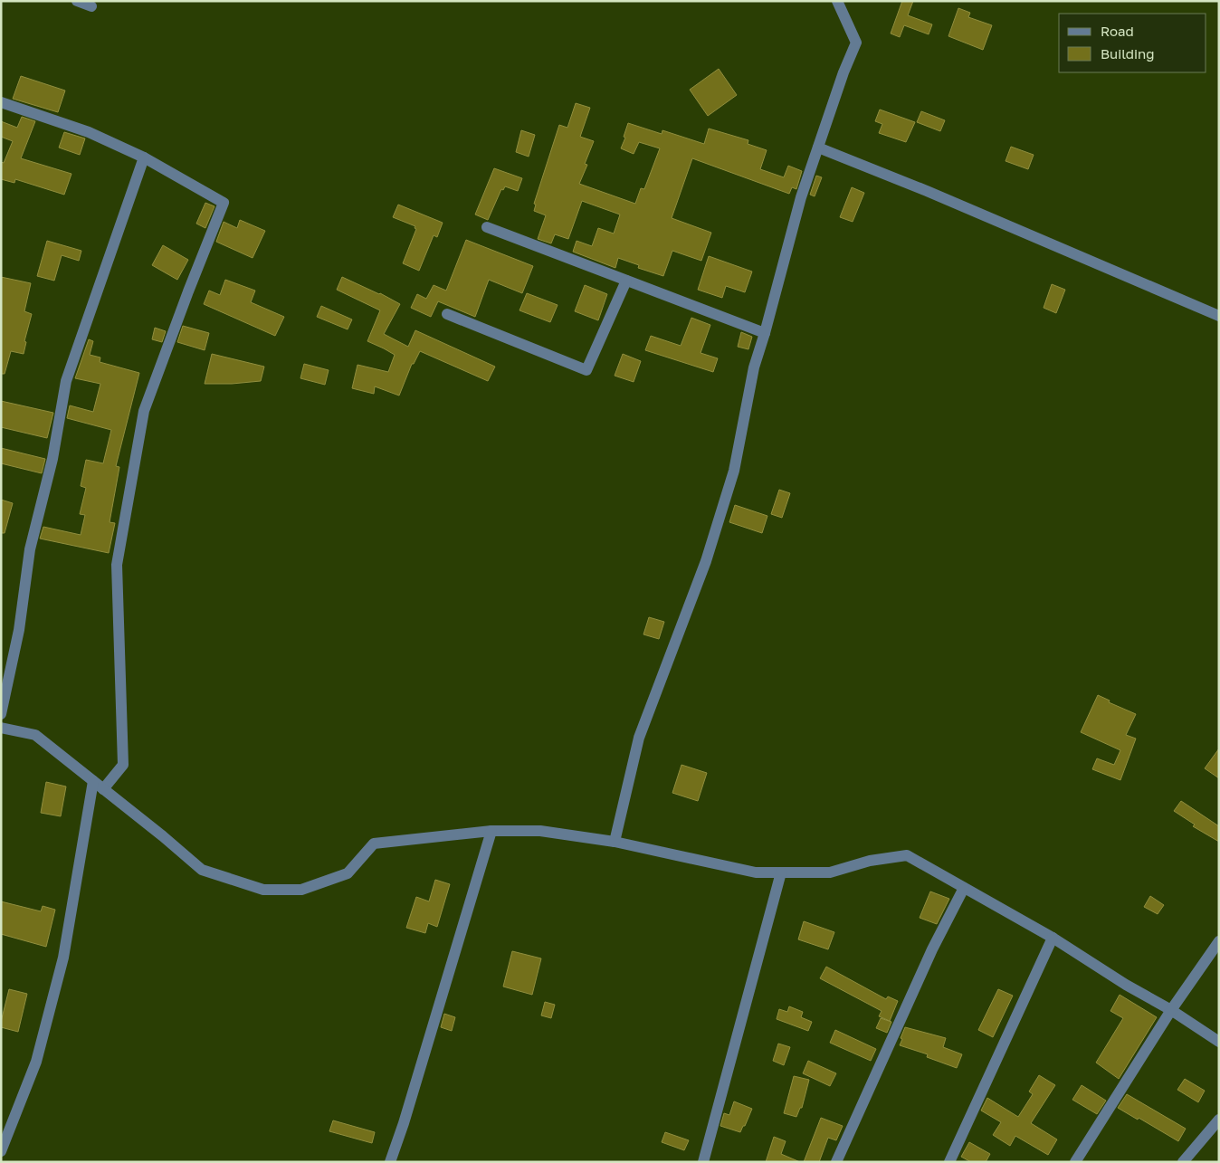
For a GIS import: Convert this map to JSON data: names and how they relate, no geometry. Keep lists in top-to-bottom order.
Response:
{
  "legend": ["Road", "Building"]
}
